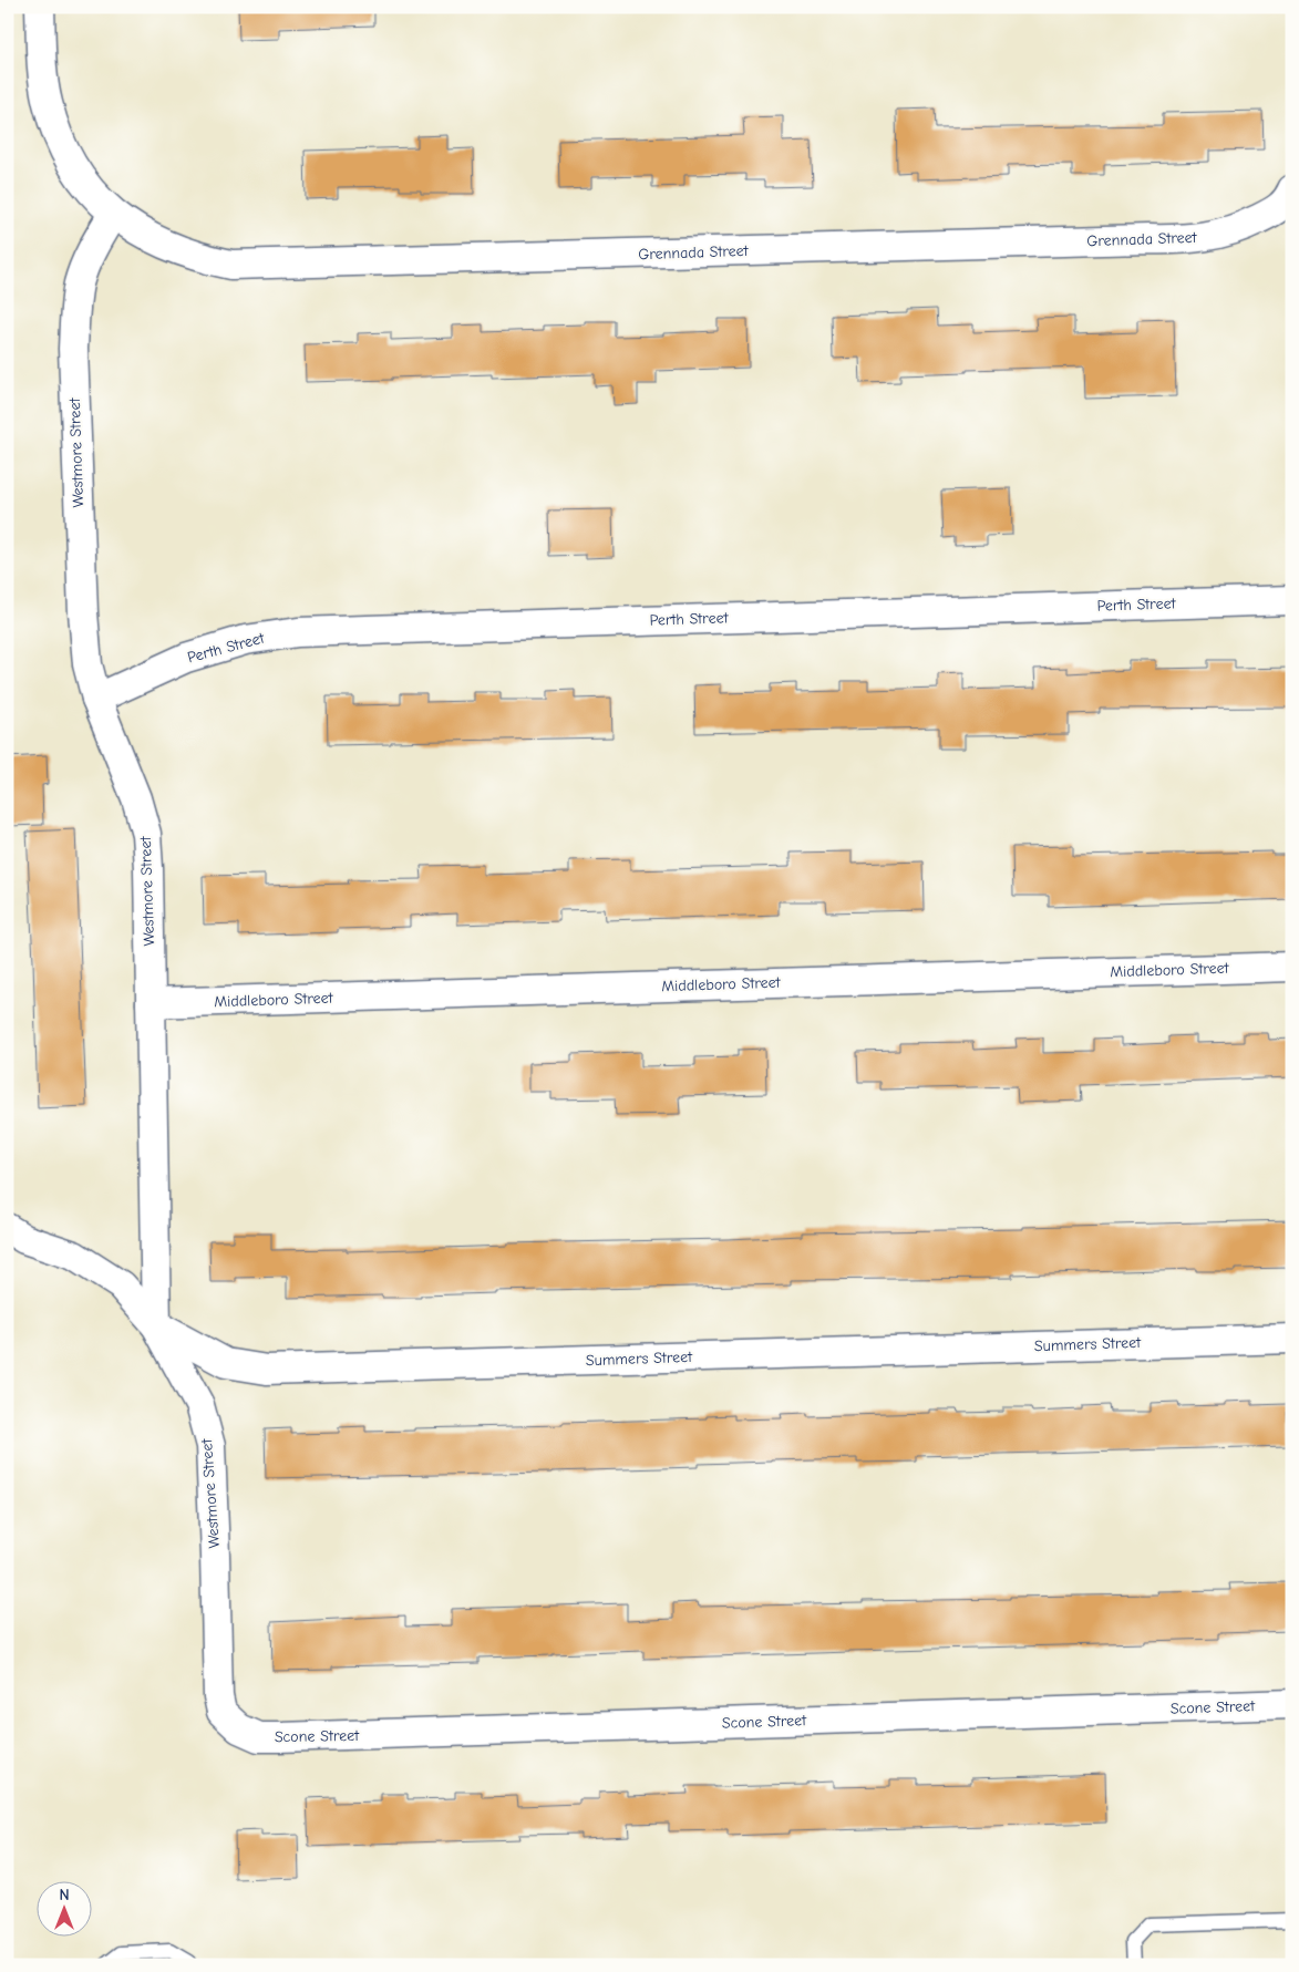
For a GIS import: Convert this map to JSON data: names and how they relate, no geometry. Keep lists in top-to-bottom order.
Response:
{
  "streets": {
    "street": [
      "Grennada Street",
      "Westmore Street",
      "Perth Street",
      "Middleboro Street",
      "Summers Street",
      "Scone Street"
    ]
  },
  "crossings": [
    ["Grennada Street", "Westmore Street"],
    ["Westmore Street", "Perth Street"],
    ["Westmore Street", "Middleboro Street"],
    ["Westmore Street", "Summers Street"],
    ["Westmore Street", "Scone Street"]
  ],
  "north": "top"
}
